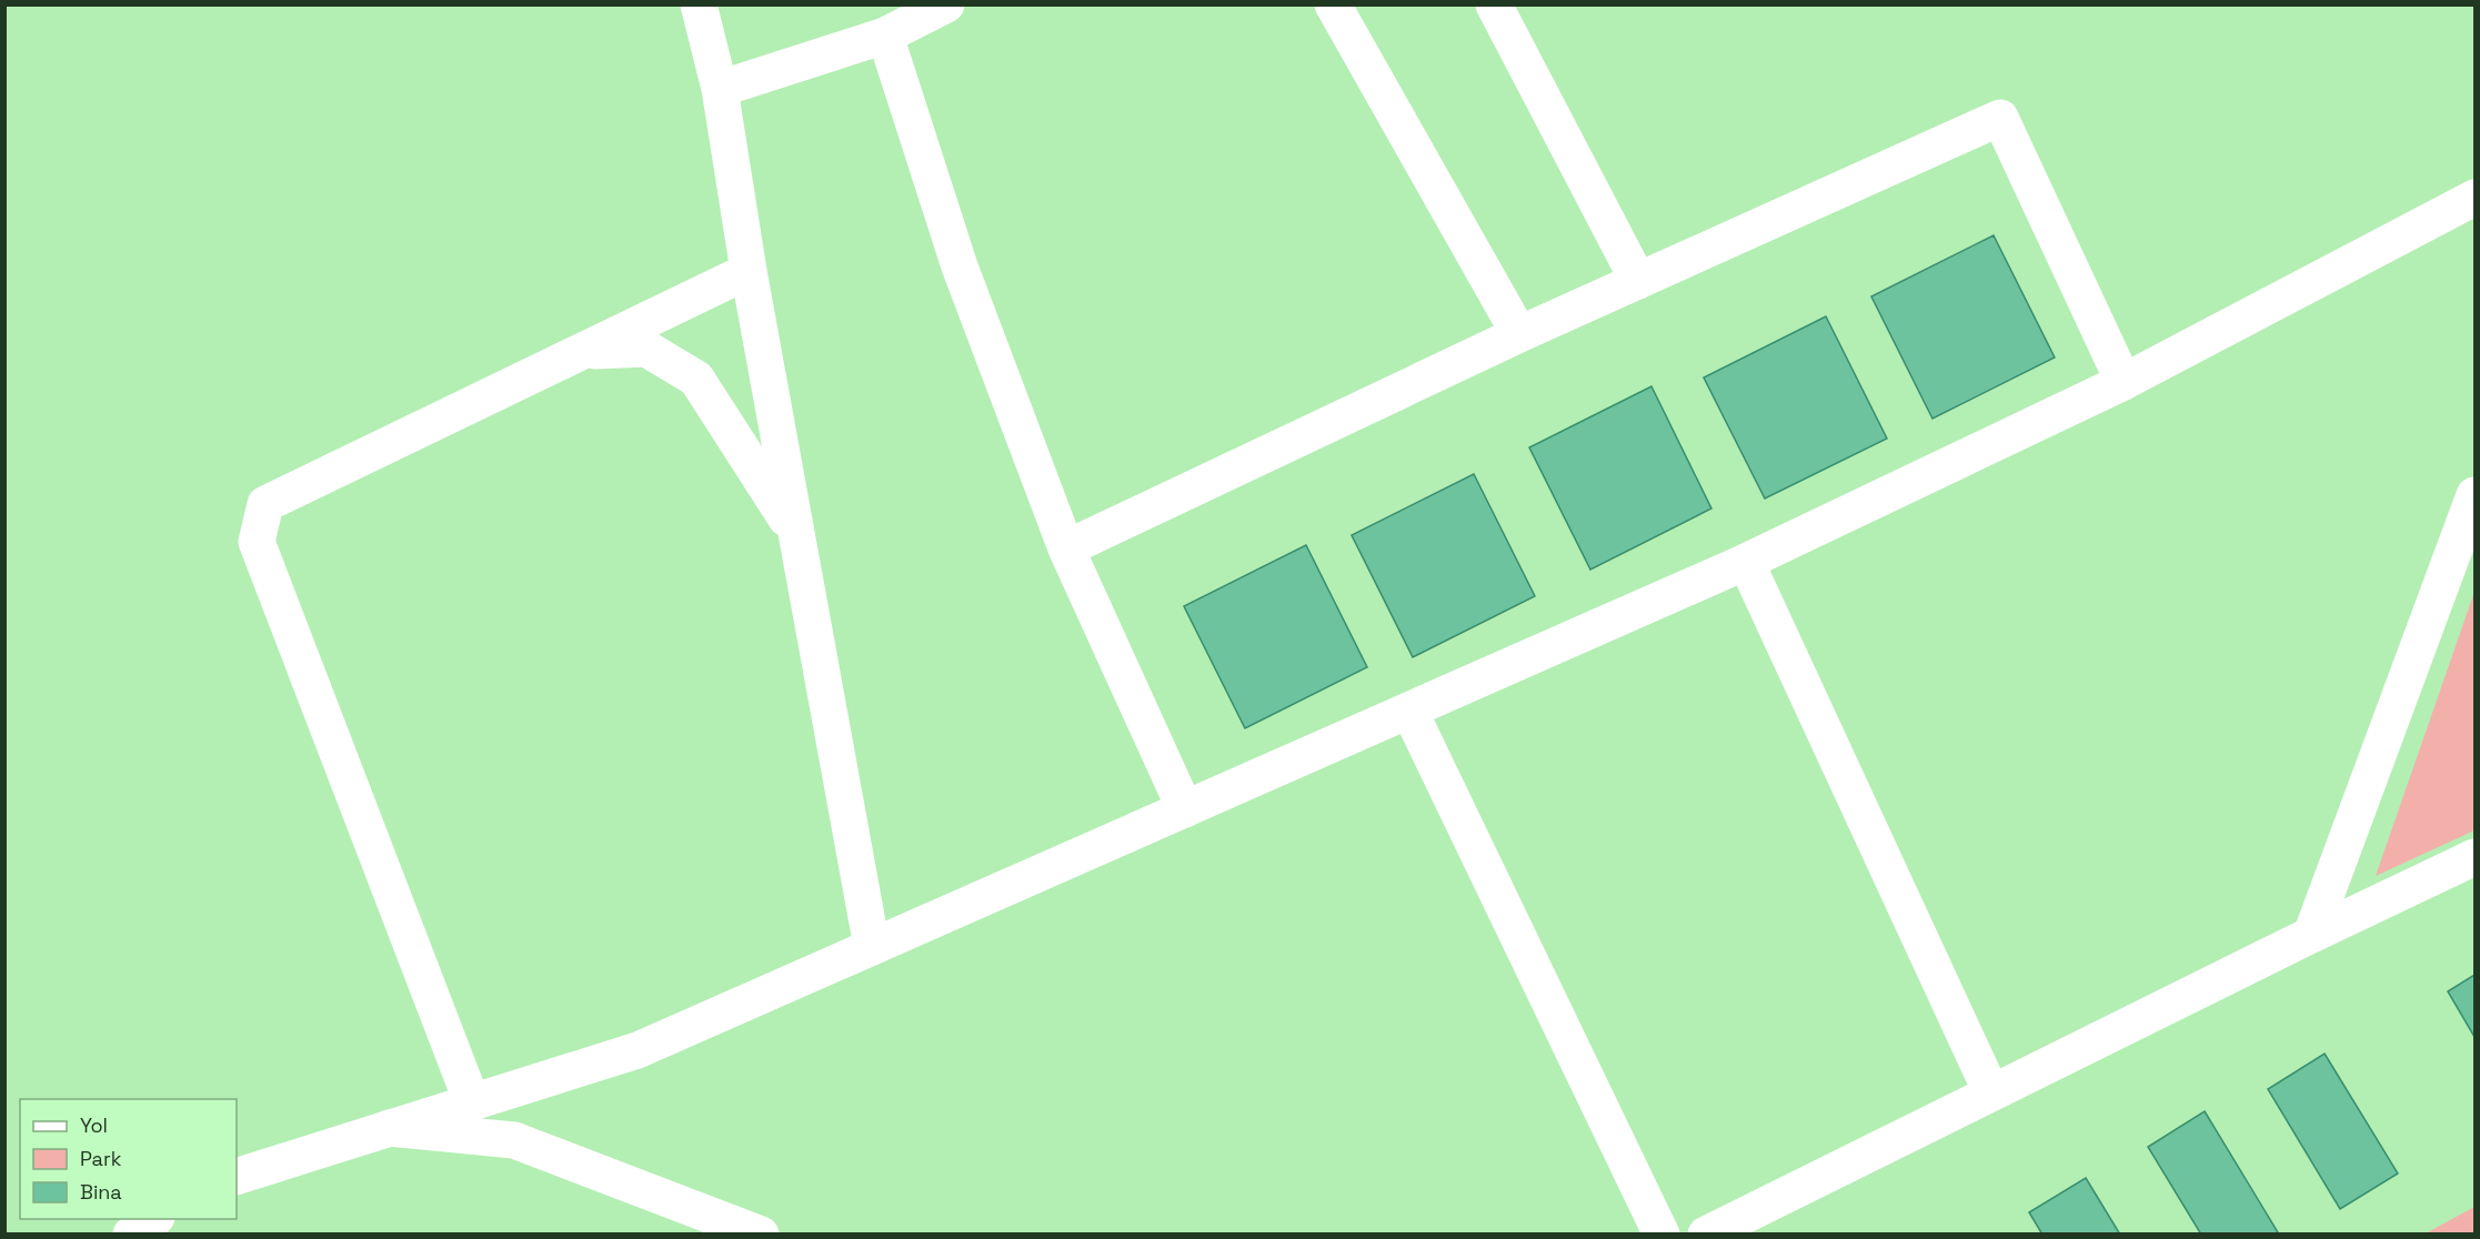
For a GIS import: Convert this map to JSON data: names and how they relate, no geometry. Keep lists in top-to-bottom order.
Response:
{
  "legend": ["Yol", "Park", "Bina"]
}
